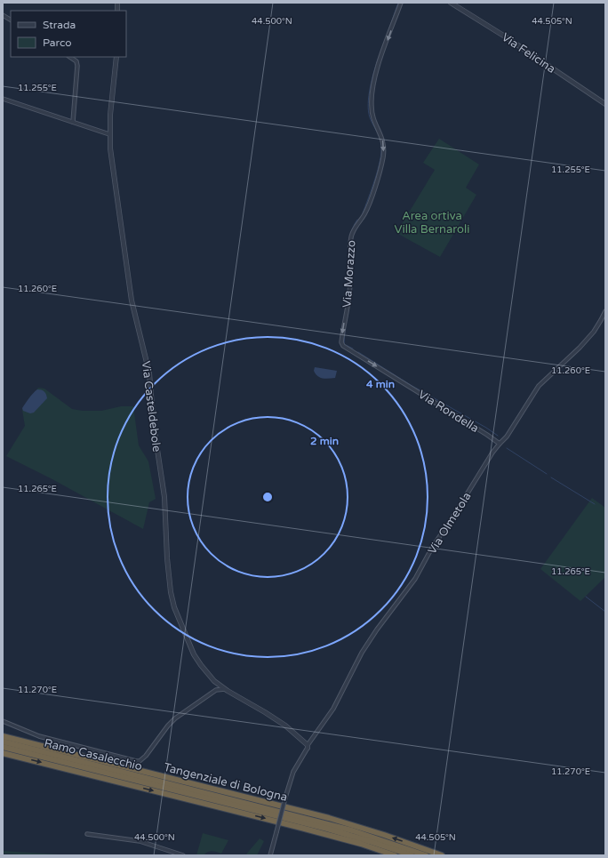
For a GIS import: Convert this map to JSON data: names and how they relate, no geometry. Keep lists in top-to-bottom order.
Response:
{
  "streets": {
    "highway": ["Ramo Casalecchio", "Tangenziale di Bologna"],
    "street": [
      "Via Felicina",
      "Via Morazzo",
      "Via Casteldebole",
      "Via Rondella",
      "Via Olmetola"
    ]
  },
  "crossings": [
    ["Via Morazzo", "Via Rondella"],
    ["Via Casteldebole", "Via Olmetola"],
    ["Via Rondella", "Via Olmetola"]
  ],
  "one_way": ["Via Morazzo", "Via Rondella"],
  "parks": ["Area ortiva Villa Bernaroli"],
  "legend": ["Strada", "Parco"],
  "coordinates": [
    "44.500°N",
    "44.505°N",
    "11.255°E",
    "11.260°E",
    "11.265°E",
    "11.270°E"
  ],
  "rings": ["4 min", "2 min"]
}
